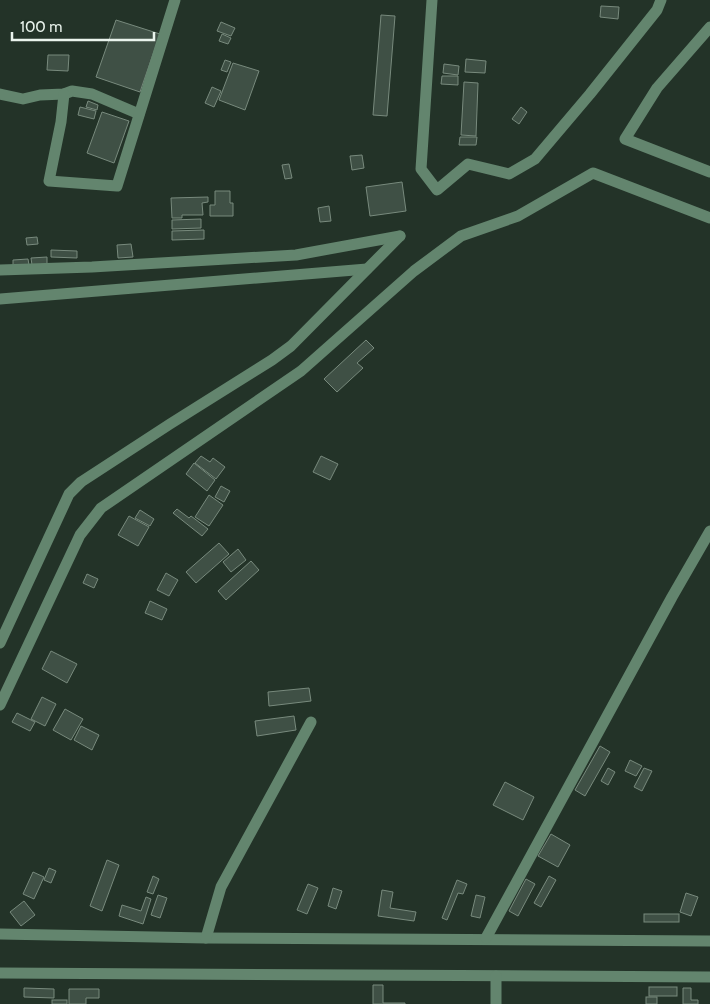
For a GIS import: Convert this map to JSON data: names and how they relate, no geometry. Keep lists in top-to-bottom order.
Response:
{
  "scale_bar": "100 m"
}
